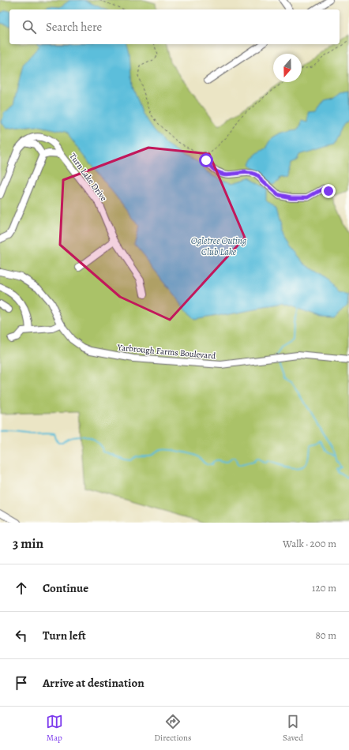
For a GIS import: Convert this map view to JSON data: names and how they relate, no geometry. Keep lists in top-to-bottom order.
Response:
{
  "streets": {
    "street": ["Turn Lake Drive", "Yarbrough Farms Boulevard"]
  },
  "water": ["Ogletree Outing Club Lake"],
  "north": "bottom",
  "page": {
    "search": "Search here",
    "heading": ["3 min", "Walk · 200 m"],
    "list": [
      ["Continue", "120 m"],
      ["Turn left", "80 m"],
      "Arrive at destination"
    ],
    "nav": ["Map", "Directions", "Saved"]
  }
}
